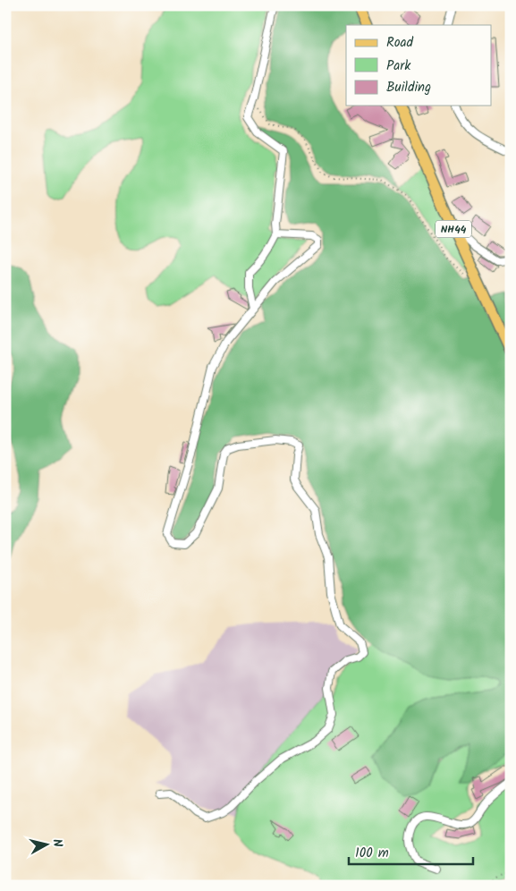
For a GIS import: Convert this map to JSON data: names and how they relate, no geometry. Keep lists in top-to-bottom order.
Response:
{
  "streets": {
    "main road": ["NH44"]
  },
  "legend": ["Road", "Park", "Building"],
  "scale_bar": "100 m",
  "north": "right"
}
